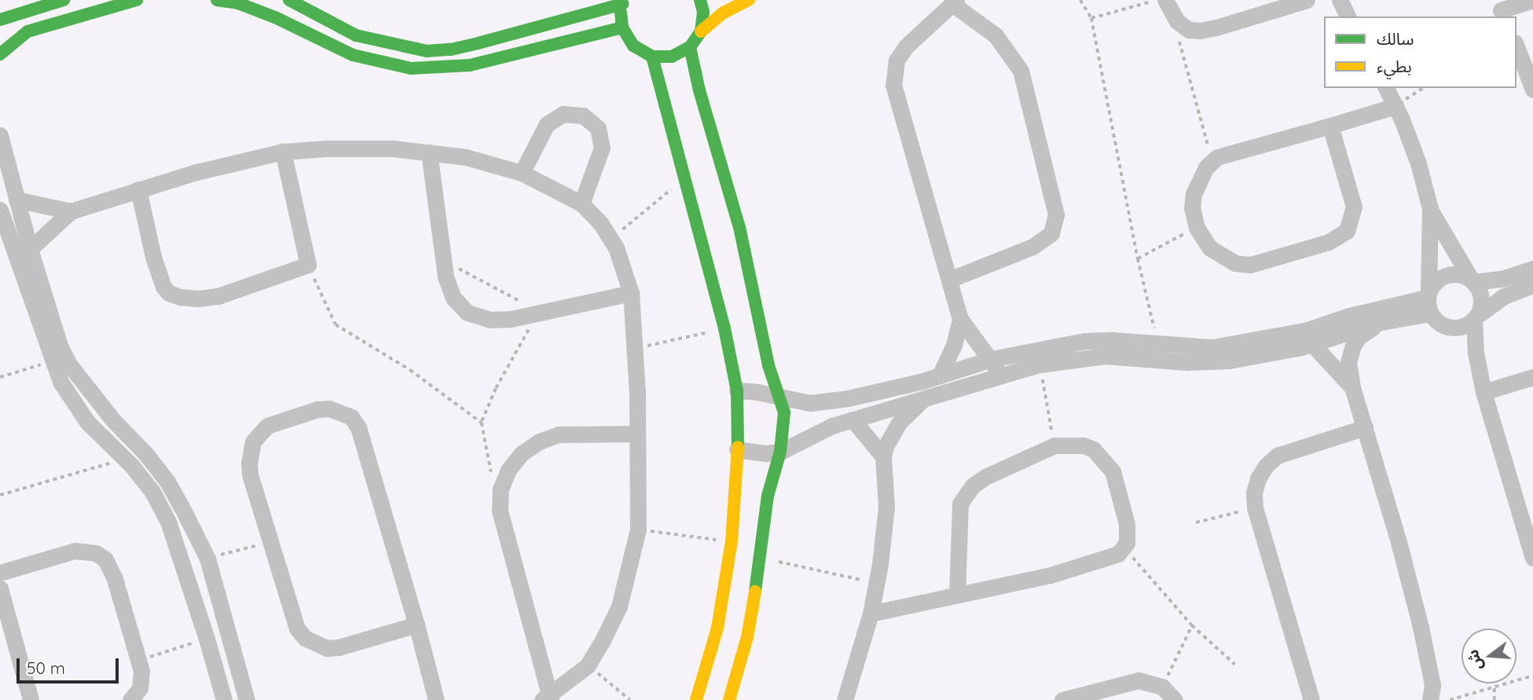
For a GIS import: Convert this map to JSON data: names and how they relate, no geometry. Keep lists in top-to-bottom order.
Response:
{
  "legend": ["سالك", "بطيء"],
  "scale_bar": "50 m",
  "north": "left"
}
